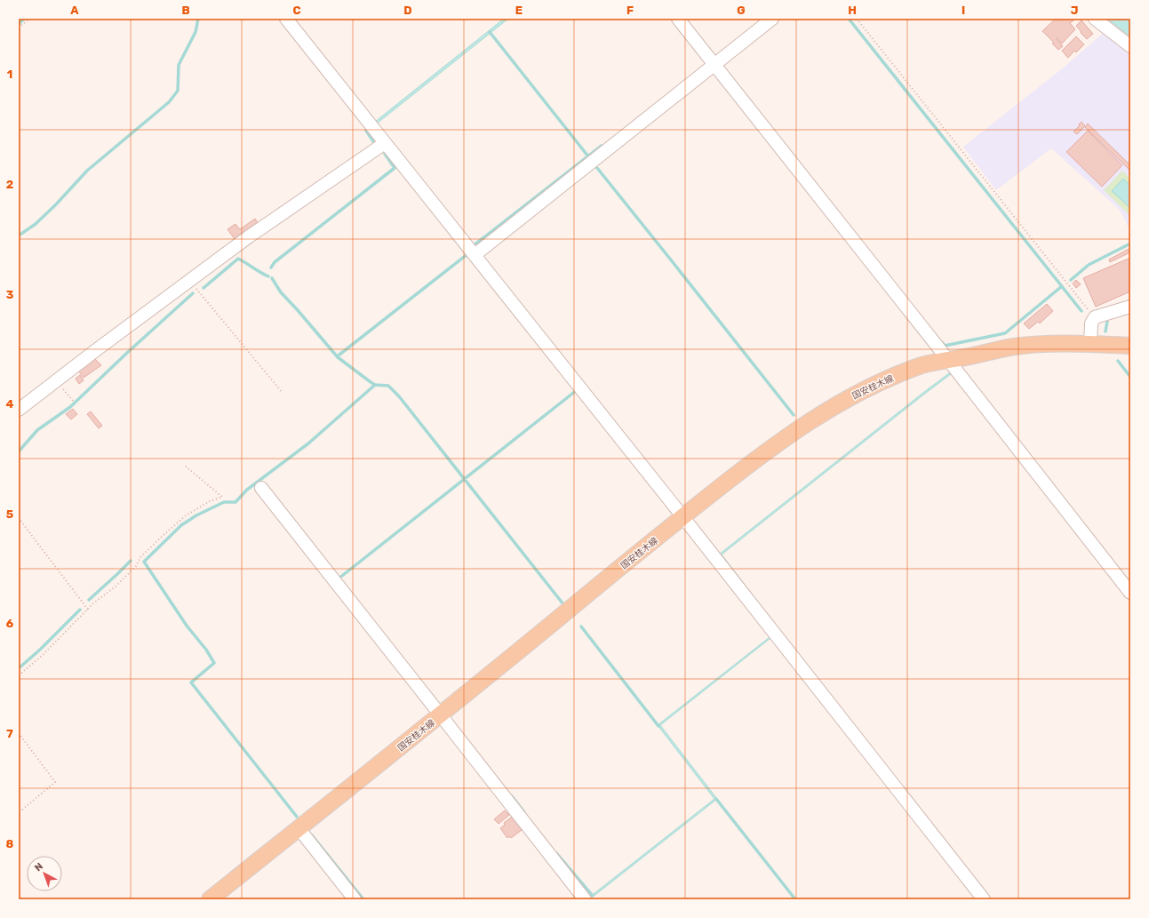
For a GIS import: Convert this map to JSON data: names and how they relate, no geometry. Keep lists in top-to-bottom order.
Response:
{
  "streets": {
    "main road": ["国安桂木線"]
  },
  "north": "top left",
  "grid": {
    "columns": [
      "A",
      "B",
      "C",
      "D",
      "E",
      "F",
      "G",
      "H",
      "I",
      "J"
    ],
    "rows": [
      "1",
      "2",
      "3",
      "4",
      "5",
      "6",
      "7",
      "8"
    ]
  }
}
